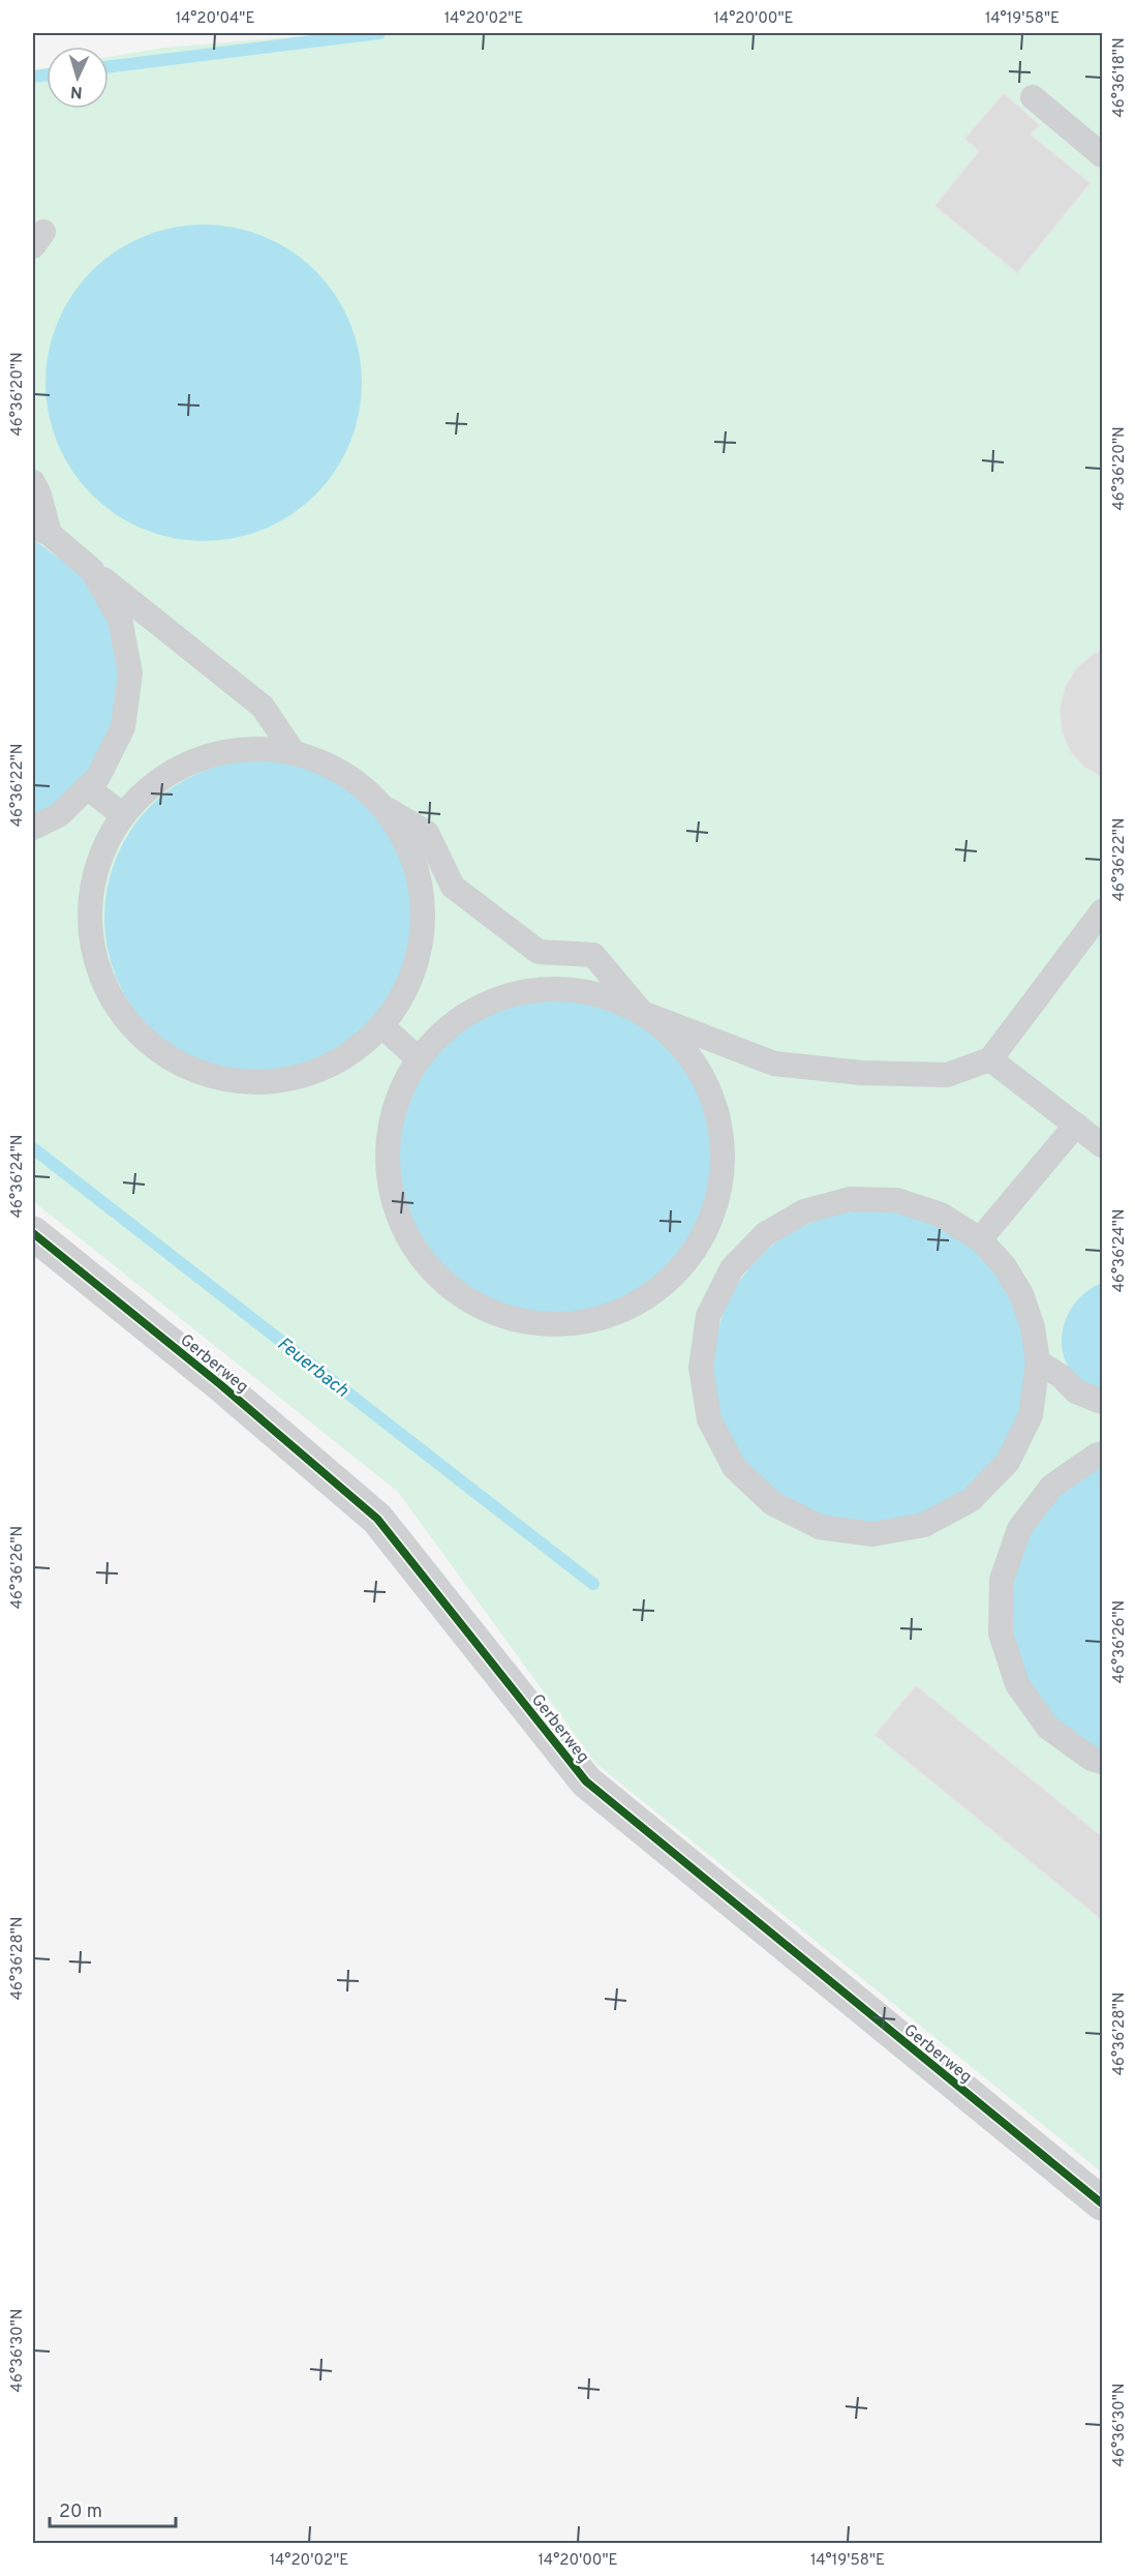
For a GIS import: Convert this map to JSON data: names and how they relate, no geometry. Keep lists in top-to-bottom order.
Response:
{
  "streets": {
    "street": ["Gerberweg"]
  },
  "water": ["Feuerbach"],
  "scale_bar": "20 m",
  "north": "bottom",
  "coordinates": [
    "14°20'04\"E",
    "14°20'02\"E",
    "14°20'00\"E",
    "14°19'58\"E",
    "46°36'18\"N",
    "46°36'20\"N",
    "46°36'22\"N",
    "46°36'24\"N",
    "46°36'26\"N",
    "46°36'28\"N",
    "46°36'30\"N"
  ]
}
